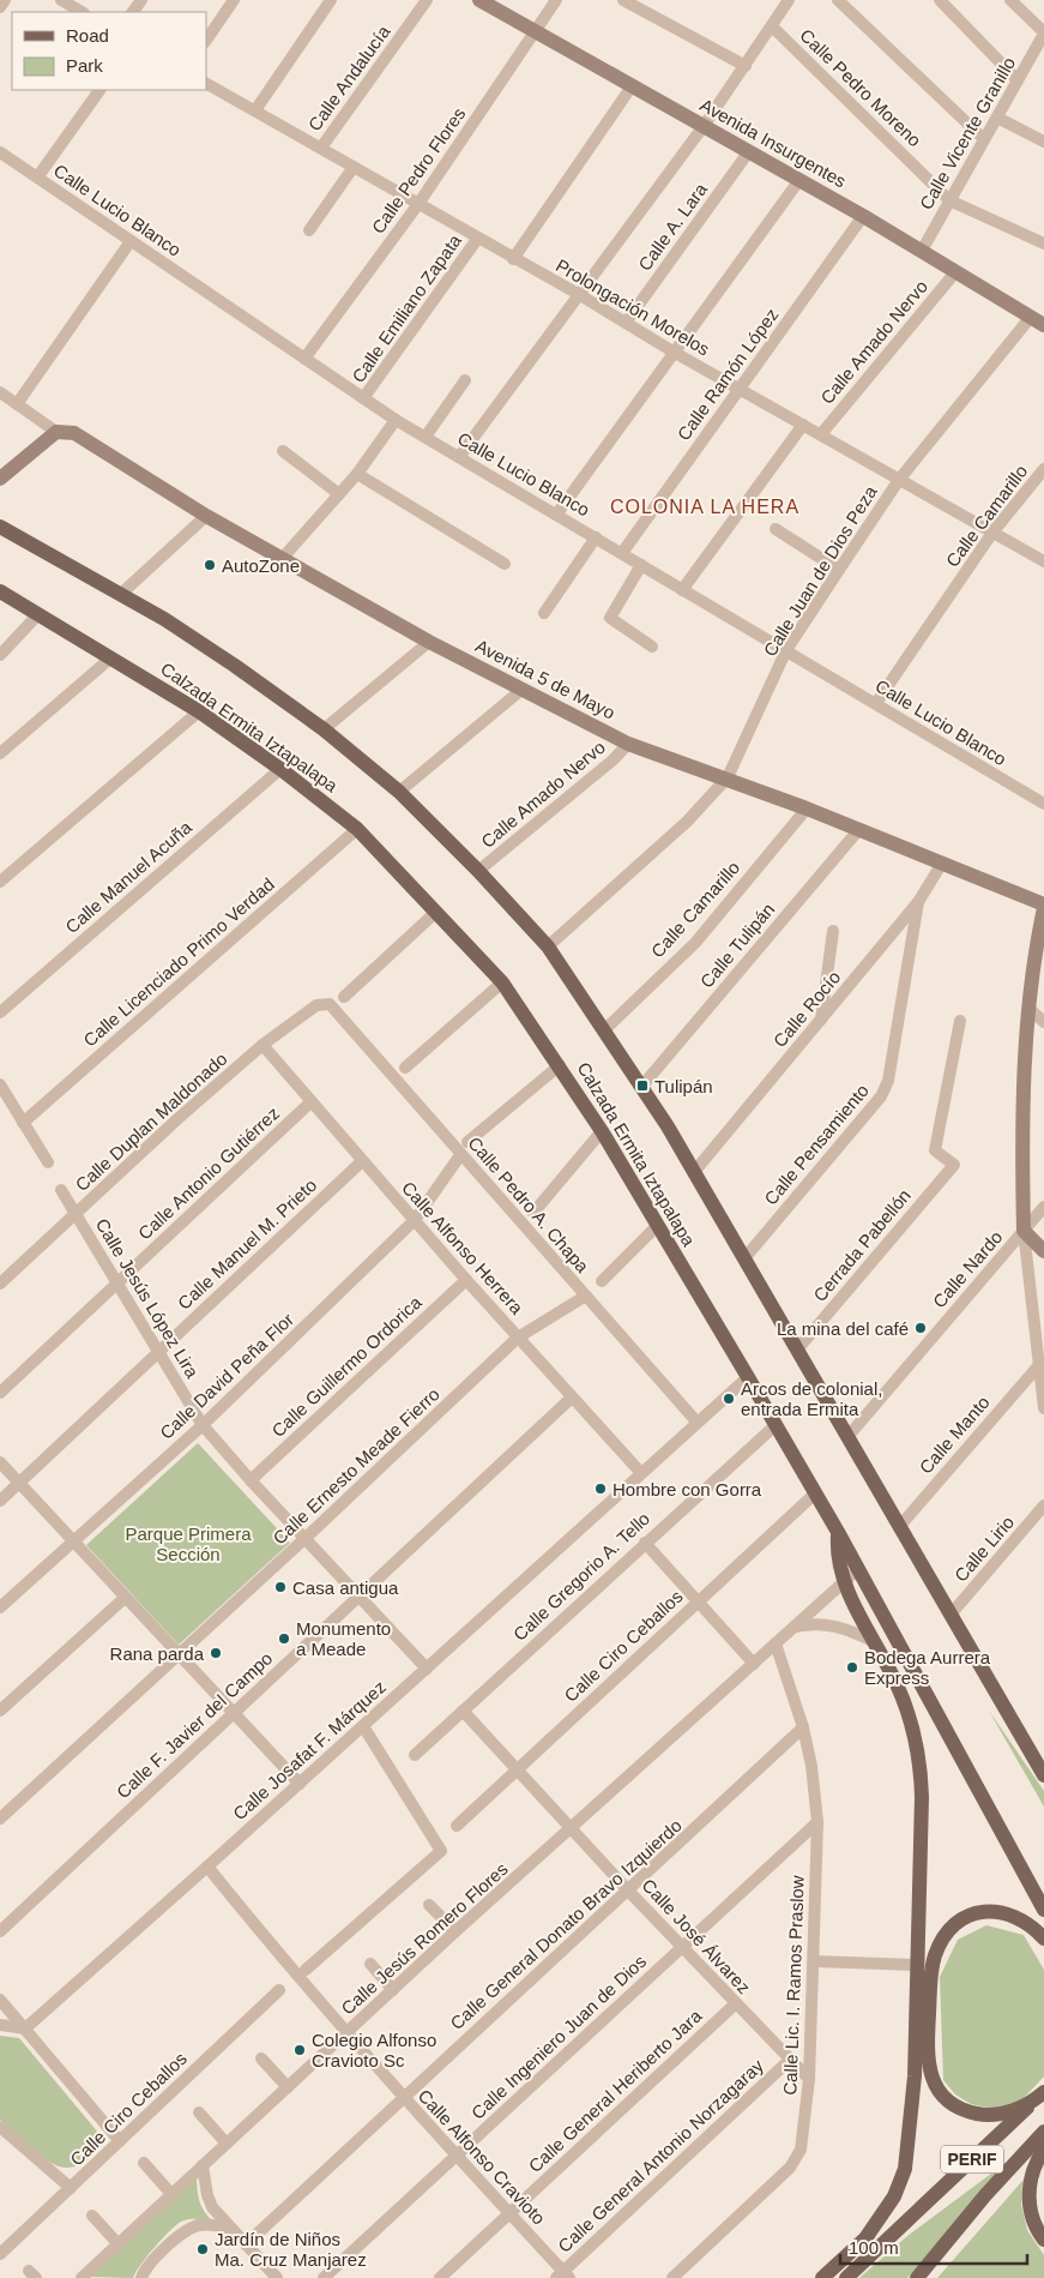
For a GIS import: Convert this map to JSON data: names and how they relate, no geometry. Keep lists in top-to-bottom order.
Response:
{
  "streets": {
    "main road": ["Calzada Ermita Iztapalapa", "PERIF"],
    "street": [
      "Calle Andalucía",
      "Calle Pedro Moreno",
      "Calle Vicente Granillo",
      "Avenida Insurgentes",
      "Calle Pedro Flores",
      "Calle Lucio Blanco",
      "Calle A. Lara",
      "Prolongación Morelos",
      "Calle Emiliano Zapata",
      "Calle Amado Nervo",
      "Calle Ramón López",
      "Calle Camarillo",
      "Calle Juan de Dios Peza",
      "Avenida 5 de Mayo",
      "Calle Manuel Acuña",
      "Calle Tulipán",
      "Calle Licenciado Primo Verdad",
      "Calle Rocío",
      "Calle Duplan Maldonado",
      "Calle Pensamiento",
      "Calle Antonio Gutiérrez",
      "Calle Pedro A. Chapa",
      "Calle Manuel M. Prieto",
      "Cerrada Pabellón",
      "Calle Alfonso Herrera",
      "Calle Nardo",
      "Calle Jesús López Lira",
      "Calle Guillermo Ordorica",
      "Calle David Peña Flor",
      "Calle Manto",
      "Calle Ernesto Meade Fierro",
      "Calle Lirio",
      "Calle Gregorio A. Tello",
      "Calle Ciro Ceballos",
      "Calle F. Javier del Campo",
      "Calle Josafat F. Márquez",
      "Calle General Donato Bravo Izquierdo",
      "Calle José Álvarez",
      "Calle Jesús Romero Flores",
      "Calle Lic. I. Ramos Praslow",
      "Calle Ingeniero Juan de Dios",
      "Calle General Heriberto Jara",
      "Calle General Antonio Norzagaray",
      "Calle Alfonso Cravioto"
    ]
  },
  "crossings": [
    ["Calle Andalucía", "Prolongación Morelos"],
    ["Calle Pedro Moreno", "Calle Vicente Granillo"],
    ["Calle Vicente Granillo", "Avenida Insurgentes"],
    ["Avenida Insurgentes", "Calle Pedro Flores"],
    ["Avenida Insurgentes", "Calle A. Lara"],
    ["Avenida Insurgentes", "Calle Amado Nervo"],
    ["Avenida Insurgentes", "Calle Ramón López"],
    ["Avenida Insurgentes", "Calle Juan de Dios Peza"],
    ["Calle Pedro Flores", "Calle Lucio Blanco"],
    ["Calle Pedro Flores", "Prolongación Morelos"],
    ["Calle Lucio Blanco", "Calle Emiliano Zapata"],
    ["Calle Lucio Blanco", "Calle Ramón López"],
    ["Calle Lucio Blanco", "Calle Camarillo"],
    ["Calle Lucio Blanco", "Calle Juan de Dios Peza"],
    ["Calle A. Lara", "Prolongación Morelos"],
    ["Prolongación Morelos", "Calle Emiliano Zapata"],
    ["Prolongación Morelos", "Calle Amado Nervo"],
    ["Prolongación Morelos", "Calle Ramón López"],
    ["Prolongación Morelos", "Calle Camarillo"],
    ["Prolongación Morelos", "Calle Juan de Dios Peza"],
    ["Calle Amado Nervo", "Avenida 5 de Mayo"],
    ["Calle Amado Nervo", "Calzada Ermita Iztapalapa"],
    ["Calle Camarillo", "Avenida 5 de Mayo"],
    ["Calle Camarillo", "Calzada Ermita Iztapalapa"],
    ["Calle Juan de Dios Peza", "Avenida 5 de Mayo"],
    ["Calle Juan de Dios Peza", "Calzada Ermita Iztapalapa"],
    ["Avenida 5 de Mayo", "Calle Tulipán"],
    ["Avenida 5 de Mayo", "Calle Rocío"],
    ["Calzada Ermita Iztapalapa", "Calle Manuel Acuña"],
    ["Calzada Ermita Iztapalapa", "Calle Tulipán"],
    ["Calzada Ermita Iztapalapa", "Calle Licenciado Primo Verdad"],
    ["Calzada Ermita Iztapalapa", "Calle Rocío"],
    ["Calzada Ermita Iztapalapa", "Calle Pensamiento"],
    ["Calzada Ermita Iztapalapa", "Cerrada Pabellón"],
    ["Calzada Ermita Iztapalapa", "Calle Nardo"],
    ["Calzada Ermita Iztapalapa", "Calle Manto"],
    ["Calzada Ermita Iztapalapa", "Calle Lirio"],
    ["Calzada Ermita Iztapalapa", "Calle Gregorio A. Tello"],
    ["Calzada Ermita Iztapalapa", "Calle Ciro Ceballos"],
    ["Calzada Ermita Iztapalapa", "Calle Josafat F. Márquez"],
    ["Calzada Ermita Iztapalapa", "Calle Jesús Romero Flores"],
    ["Calle Rocío", "Calle Pensamiento"],
    ["Calle Duplan Maldonado", "Calle Pedro A. Chapa"],
    ["Calle Duplan Maldonado", "Calle Alfonso Herrera"],
    ["Calle Duplan Maldonado", "Calle Jesús López Lira"],
    ["Calle Antonio Gutiérrez", "Calle Alfonso Herrera"],
    ["Calle Antonio Gutiérrez", "Calle Jesús López Lira"],
    ["Calle Pedro A. Chapa", "Calle David Peña Flor"],
    ["Calle Pedro A. Chapa", "Calle Ernesto Meade Fierro"],
    ["Calle Pedro A. Chapa", "Calle Josafat F. Márquez"],
    ["Calle Manuel M. Prieto", "Calle Alfonso Herrera"],
    ["Calle Manuel M. Prieto", "Calle Jesús López Lira"],
    ["Calle Alfonso Herrera", "Calle Guillermo Ordorica"],
    ["Calle Alfonso Herrera", "Calle David Peña Flor"],
    ["Calle Alfonso Herrera", "Calle Ernesto Meade Fierro"],
    ["Calle Alfonso Herrera", "Calle F. Javier del Campo"],
    ["Calle Alfonso Herrera", "Calle Josafat F. Márquez"],
    ["Calle Jesús López Lira", "Calle Guillermo Ordorica"],
    ["Calle Jesús López Lira", "Calle David Peña Flor"],
    ["Calle Jesús López Lira", "Calle Ernesto Meade Fierro"],
    ["Calle Jesús López Lira", "Calle F. Javier del Campo"],
    ["Calle Jesús López Lira", "Calle Josafat F. Márquez"],
    ["Calle Gregorio A. Tello", "Calle José Álvarez"],
    ["Calle Ciro Ceballos", "Calle José Álvarez"],
    ["Calle Josafat F. Márquez", "Calle Alfonso Cravioto"],
    ["Calle General Donato Bravo Izquierdo", "Calle José Álvarez"],
    ["Calle General Donato Bravo Izquierdo", "Calle Lic. I. Ramos Praslow"],
    ["Calle General Donato Bravo Izquierdo", "Calle Alfonso Cravioto"],
    ["Calle José Álvarez", "Calle Jesús Romero Flores"],
    ["Calle José Álvarez", "Calle Lic. I. Ramos Praslow"],
    ["Calle José Álvarez", "Calle Ingeniero Juan de Dios"],
    ["Calle José Álvarez", "Calle General Heriberto Jara"],
    ["Calle José Álvarez", "Calle General Antonio Norzagaray"],
    ["Calle Jesús Romero Flores", "Calle Lic. I. Ramos Praslow"],
    ["Calle Jesús Romero Flores", "Calle Alfonso Cravioto"],
    ["Calle Lic. I. Ramos Praslow", "Calle Ingeniero Juan de Dios"],
    ["Calle Ingeniero Juan de Dios", "Calle Alfonso Cravioto"],
    ["Calle General Heriberto Jara", "Calle Alfonso Cravioto"],
    ["Calle General Antonio Norzagaray", "Calle Alfonso Cravioto"]
  ],
  "districts": ["COLONIA LA HERA"],
  "parks": ["Parque Primera Sección"],
  "places": {
    "other": [
      "AutoZone",
      "La mina del café",
      "Arcos de colonial, entrada Ermita",
      "Hombre con Gorra",
      "Casa antigua",
      "Monumento a Meade",
      "Rana parda",
      "Bodega Aurrera Express",
      "Colegio Alfonso Cravioto Sc",
      "Jardín de Niños Ma. Cruz Manjarez"
    ],
    "transit": ["Tulipán"]
  },
  "legend": ["Road", "Park"],
  "scale_bar": "100 m"
}
